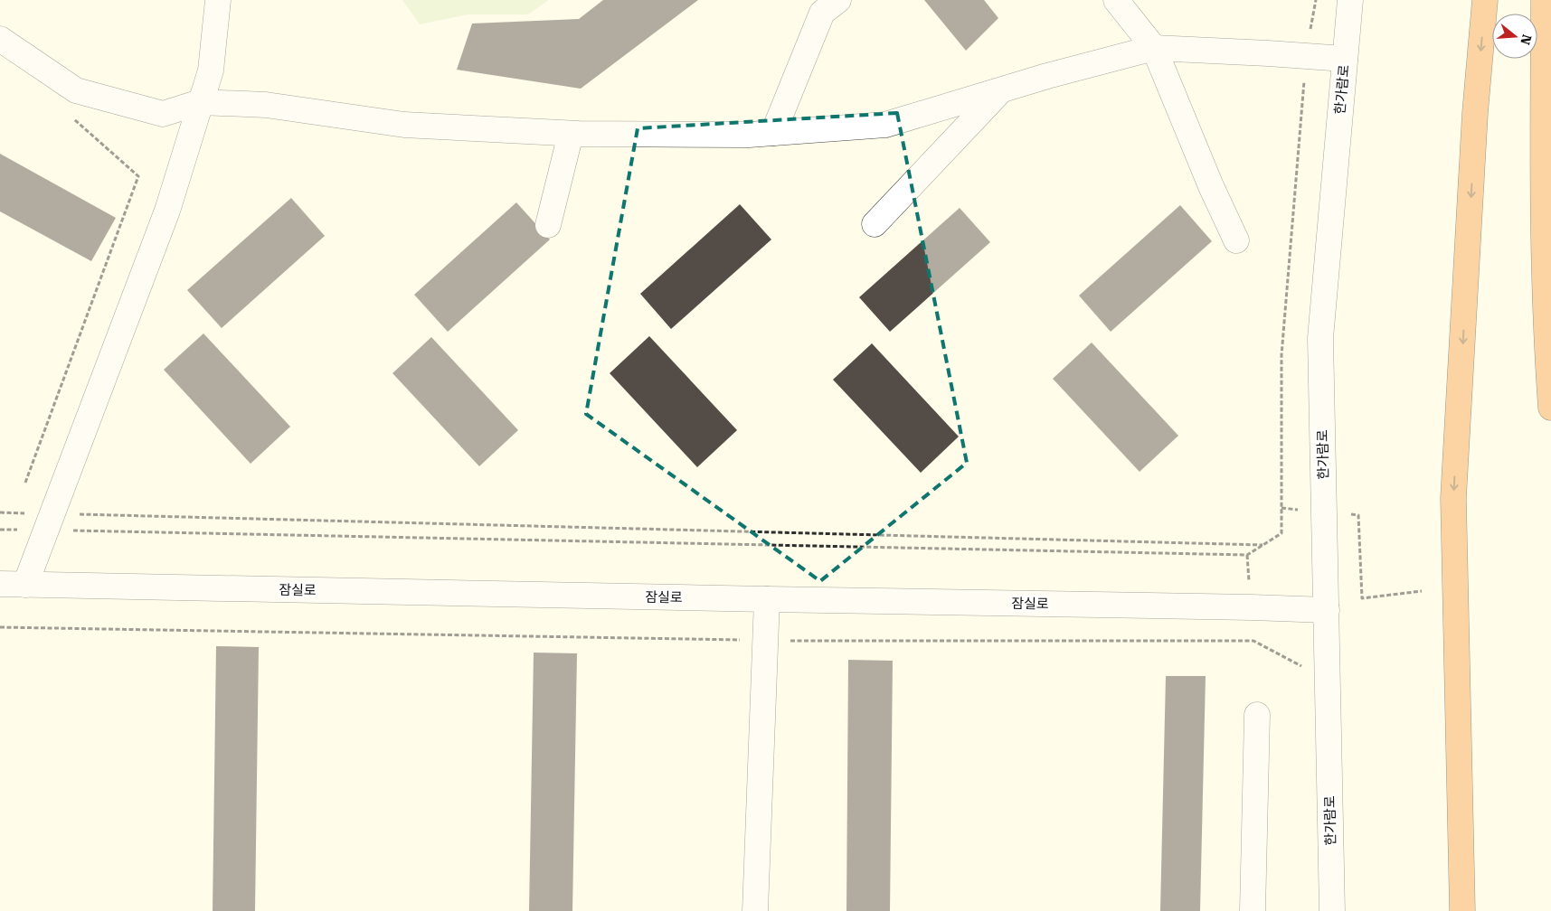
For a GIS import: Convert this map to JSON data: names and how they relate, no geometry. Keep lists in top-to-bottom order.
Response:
{
  "streets": {
    "street": ["한가람로", "잠실로"]
  },
  "crossings": [
    ["한가람로", "잠실로"]
  ],
  "north": "right"
}
